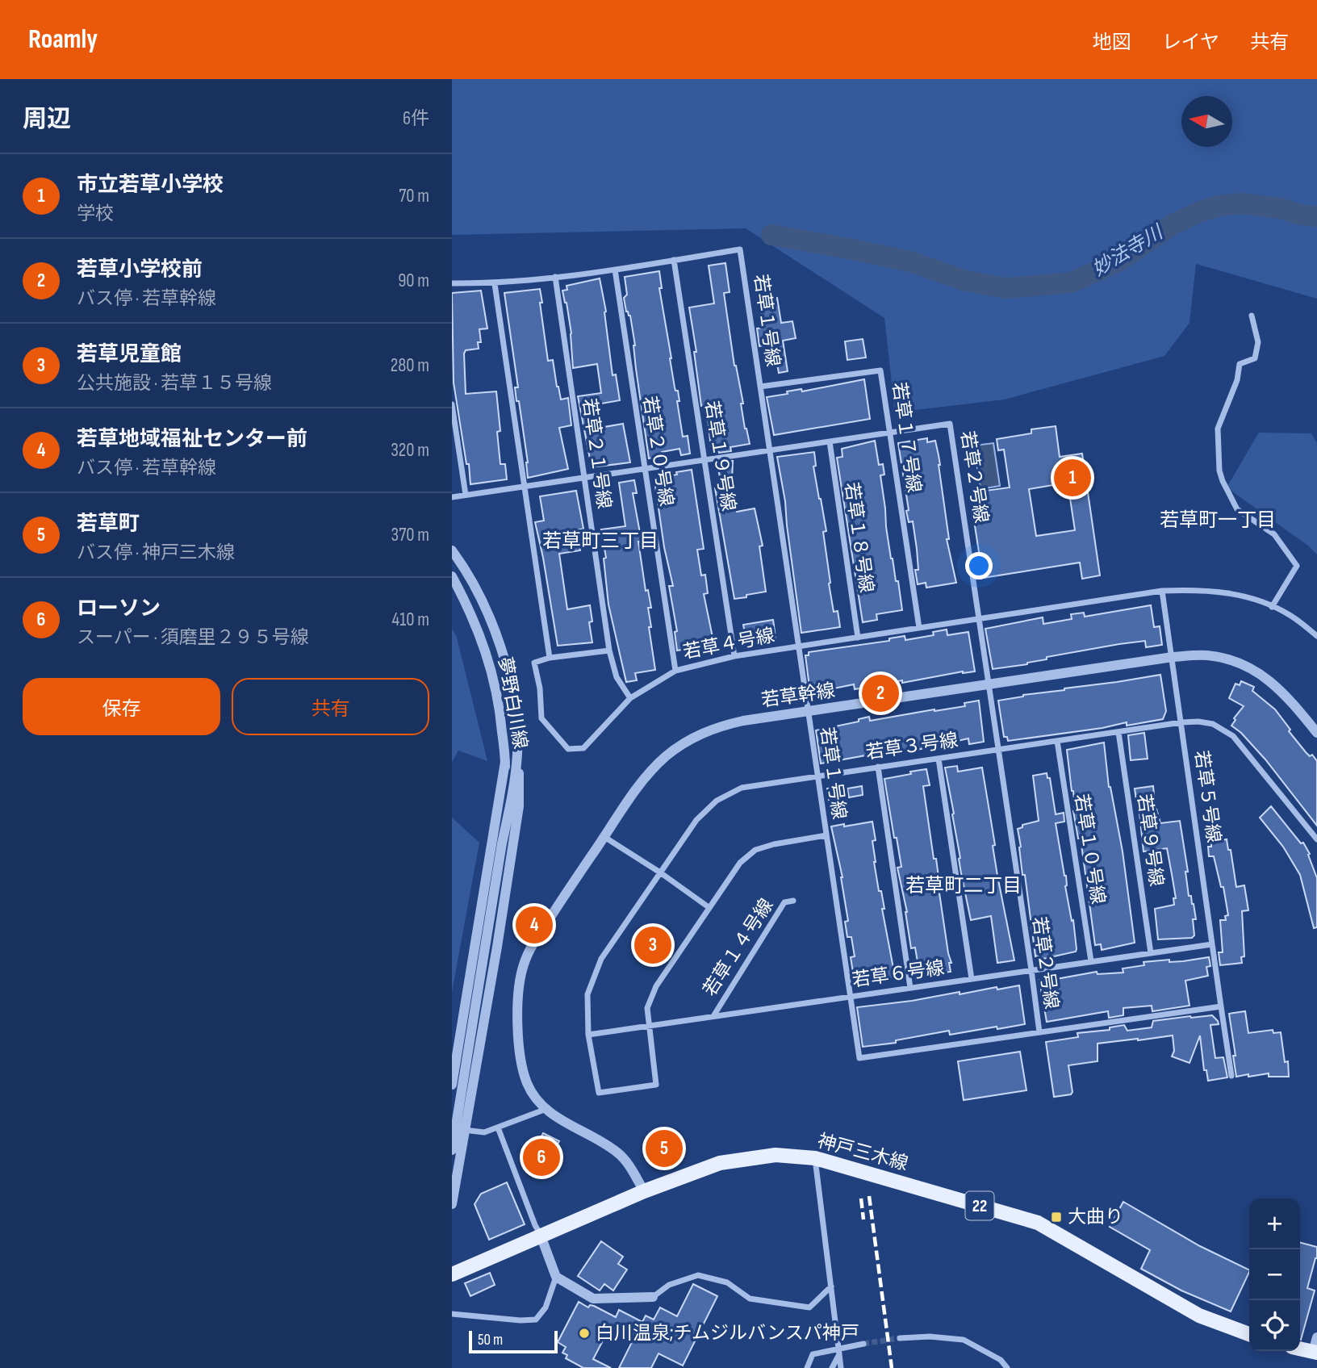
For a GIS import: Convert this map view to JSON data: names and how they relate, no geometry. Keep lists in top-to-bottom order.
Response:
{
  "streets": {
    "main road": ["神戸三木線", "22"],
    "street": [
      "若草１号線",
      "若草１７号線",
      "若草２０号線",
      "若草２１号線",
      "若草１９号線",
      "若草２号線",
      "若草１８号線",
      "若草４号線",
      "若草幹線",
      "夢野白川線",
      "若草３号線",
      "若草５号線",
      "若草９号線",
      "若草１０号線",
      "若草１４号線",
      "若草６号線"
    ]
  },
  "crossings": [
    ["若草１号線", "若草１７号線"],
    ["若草１号線", "若草２０号線"],
    ["若草１号線", "若草２１号線"],
    ["若草１号線", "若草１９号線"],
    ["若草１号線", "若草２号線"],
    ["若草１号線", "若草４号線"],
    ["若草１号線", "若草幹線"],
    ["若草１号線", "若草３号線"],
    ["若草１号線", "若草５号線"],
    ["若草１号線", "若草６号線"],
    ["若草１７号線", "若草２号線"],
    ["若草１７号線", "若草４号線"],
    ["若草２０号線", "若草２号線"],
    ["若草２０号線", "若草４号線"],
    ["若草２１号線", "若草２号線"],
    ["若草２１号線", "若草４号線"],
    ["若草１９号線", "若草２号線"],
    ["若草１９号線", "若草４号線"],
    ["若草２号線", "若草１８号線"],
    ["若草２号線", "若草４号線"],
    ["若草２号線", "若草幹線"],
    ["若草２号線", "若草３号線"],
    ["若草２号線", "若草６号線"],
    ["若草１８号線", "若草４号線"],
    ["若草４号線", "若草５号線"],
    ["若草幹線", "若草５号線"],
    ["若草幹線", "神戸三木線"],
    ["若草３号線", "若草５号線"],
    ["若草３号線", "若草９号線"],
    ["若草３号線", "若草１０号線"],
    ["若草３号線", "若草６号線"],
    ["若草５号線", "若草６号線"],
    ["若草９号線", "若草６号線"],
    ["若草１０号線", "若草６号線"],
    ["若草１４号線", "若草６号線"]
  ],
  "districts": ["若草町一丁目", "若草町三丁目", "若草町二丁目"],
  "water": ["妙法寺川"],
  "places": {
    "transit": ["大曲り"],
    "other": ["白川温泉;チムジルバンスパ神戸"]
  },
  "scale_bar": "50 m",
  "north": "left",
  "page": {
    "header": "Roamly",
    "nav": ["地図", "レイヤ", "共有"],
    "heading": ["周辺", "6件"],
    "list": [
      {
        "mark": "1",
        "name": "市立若草小学校",
        "note": "学校",
        "value": "70 m"
      },
      {
        "mark": "2",
        "name": "若草小学校前",
        "note": "バス停 · 若草幹線",
        "value": "90 m"
      },
      {
        "mark": "3",
        "name": "若草児童館",
        "note": "公共施設 · 若草１５号線",
        "value": "280 m"
      },
      {
        "mark": "4",
        "name": "若草地域福祉センター前",
        "note": "バス停 · 若草幹線",
        "value": "320 m"
      },
      {
        "mark": "5",
        "name": "若草町",
        "note": "バス停 · 神戸三木線",
        "value": "370 m"
      },
      {
        "mark": "6",
        "name": "ローソン",
        "note": "スーパー · 須磨里２９５号線",
        "value": "410 m"
      }
    ],
    "pins": [
      "1",
      "2",
      "4",
      "3",
      "5",
      "6"
    ],
    "buttons": ["保存", "共有"],
    "map_buttons": ["+", "−"],
    "scale": "50 m"
  }
}
